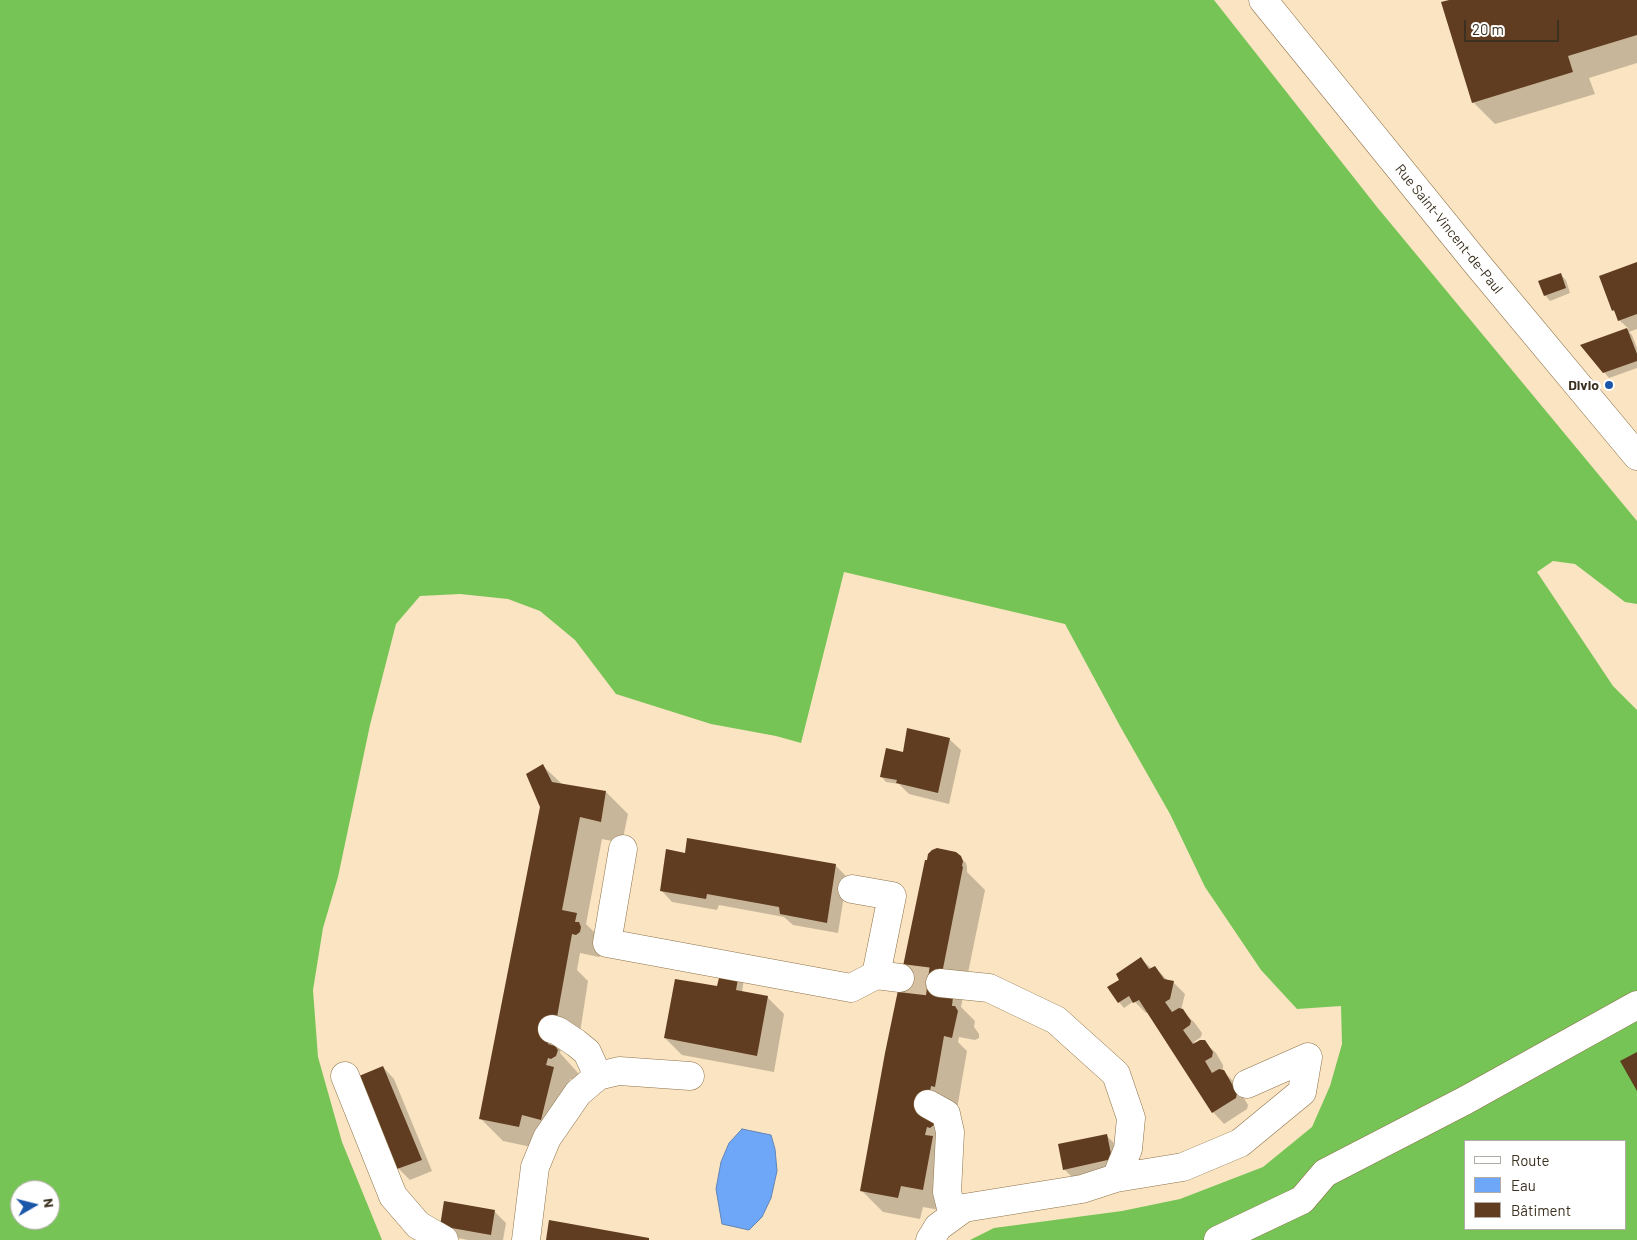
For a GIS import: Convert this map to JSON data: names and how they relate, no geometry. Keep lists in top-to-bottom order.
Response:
{
  "streets": {
    "street": ["Rue Saint-Vincent-de-Paul"]
  },
  "places": ["Divio"],
  "legend": ["Route", "Eau", "Bâtiment"],
  "scale_bar": "20 m",
  "north": "right"
}
